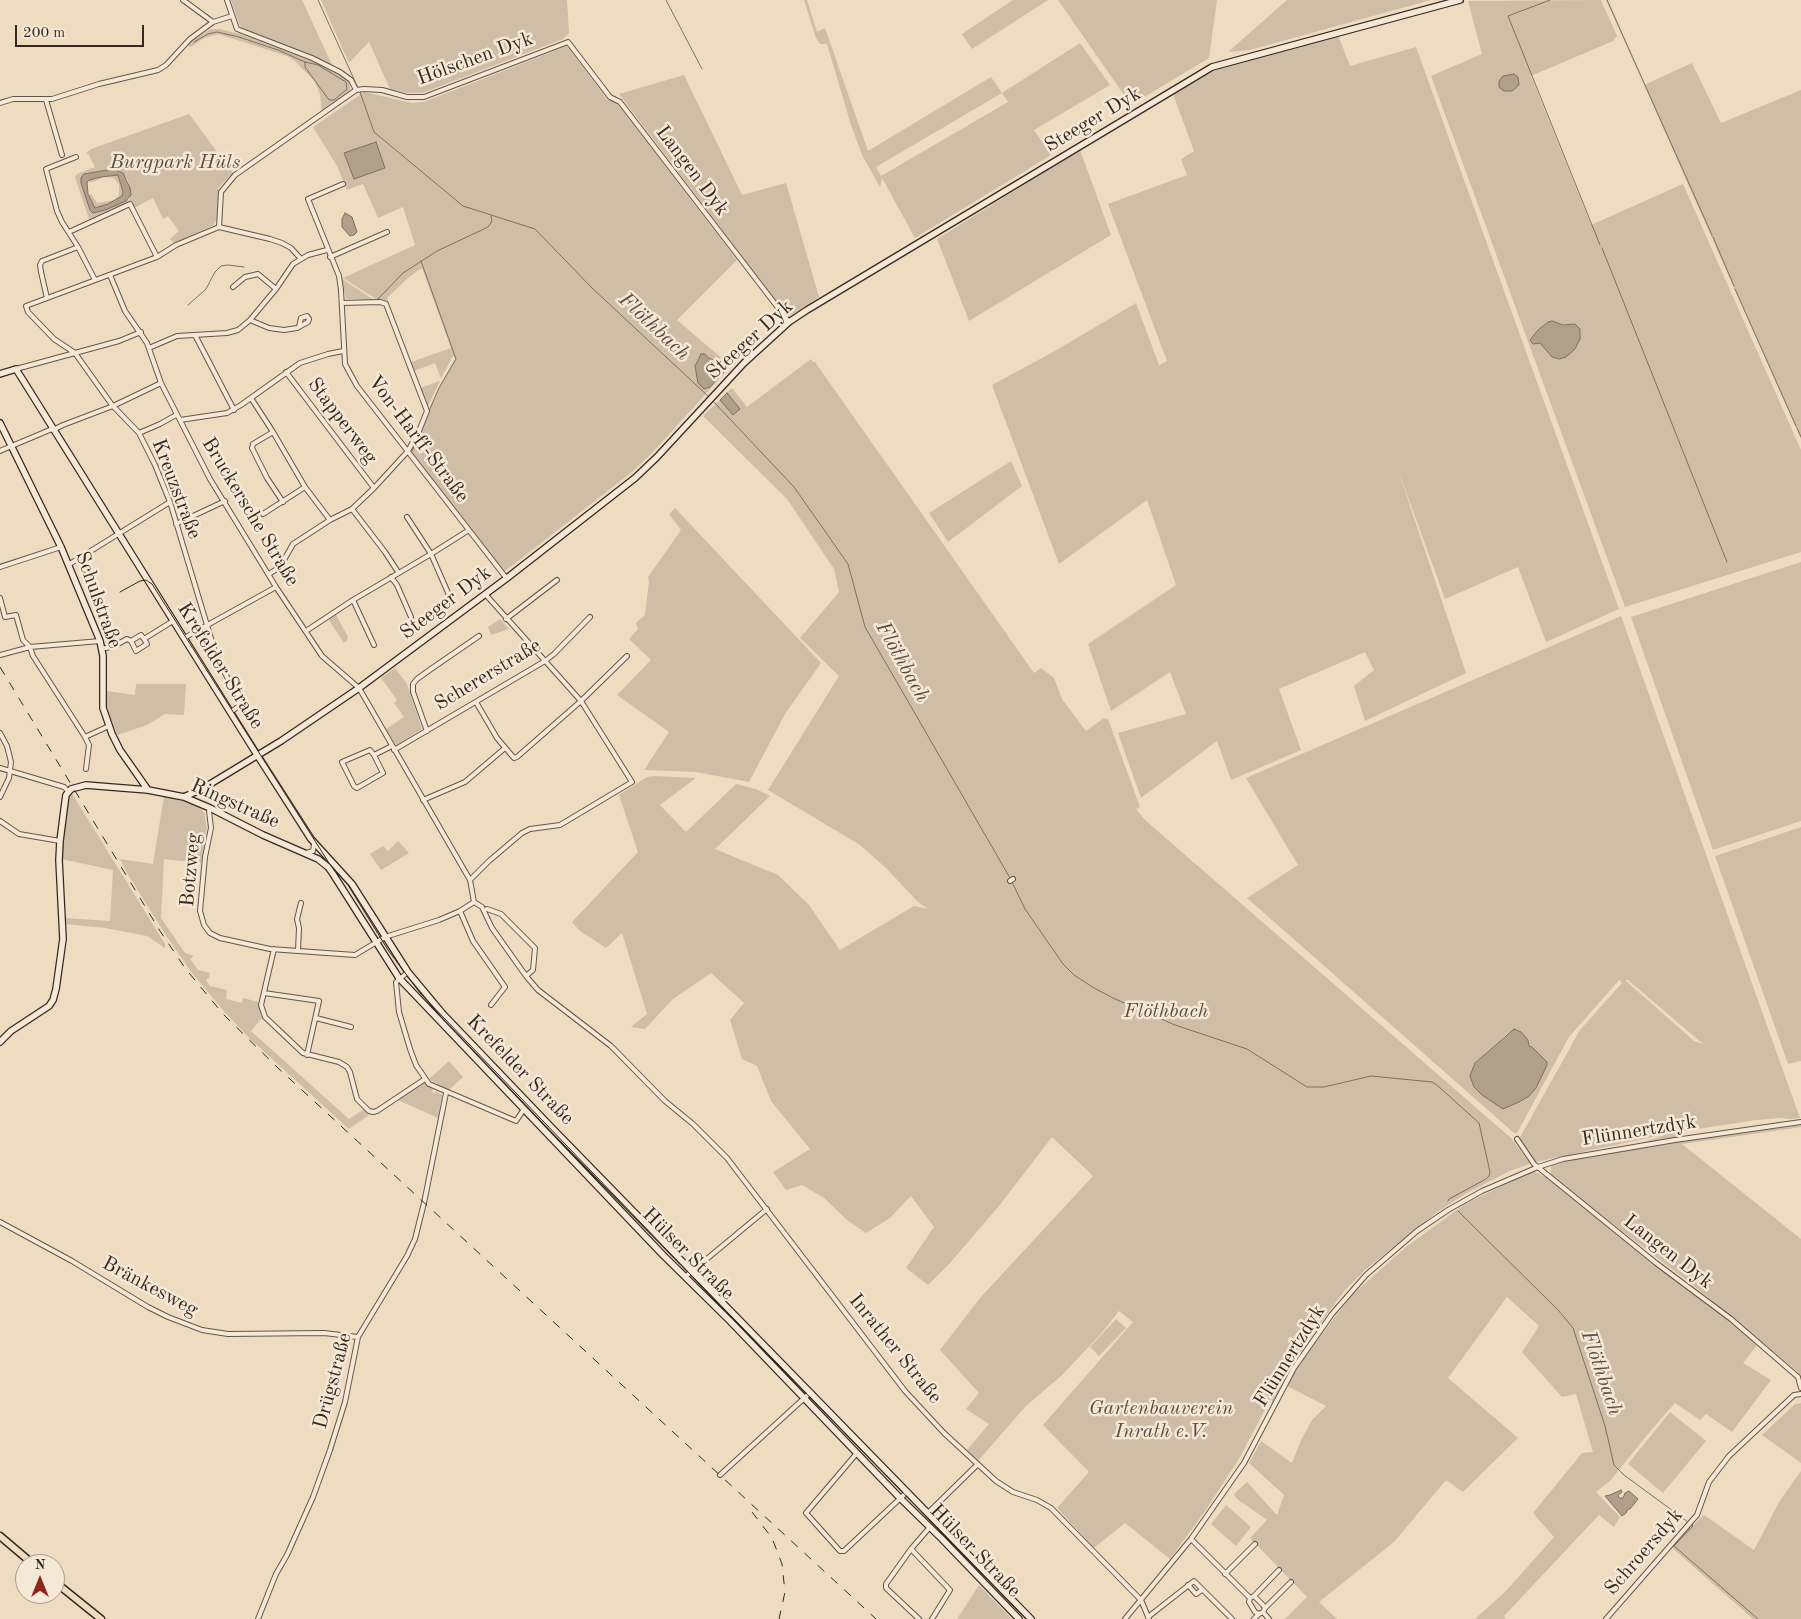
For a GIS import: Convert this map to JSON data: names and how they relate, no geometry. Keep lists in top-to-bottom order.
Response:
{
  "streets": {
    "street": [
      "Hölschen Dyk",
      "Steeger Dyk",
      "Langen Dyk",
      "Stapperweg",
      "Von-Harff-Straße",
      "Kreuzstraße",
      "Bruckersche Straße",
      "Schulstraße",
      "Krefelder Straße",
      "Schererstraße",
      "Ringstraße",
      "Botzweg",
      "Flünnertzdyk",
      "Hülser Straße",
      "Bränkesweg",
      "Inrather Straße",
      "Drügstraße",
      "Schroersdyk"
    ]
  },
  "crossings": [
    ["Hölschen Dyk", "Langen Dyk"],
    ["Steeger Dyk", "Langen Dyk"],
    ["Steeger Dyk", "Von-Harff-Straße"],
    ["Steeger Dyk", "Bruckersche Straße"],
    ["Steeger Dyk", "Krefelder Straße"],
    ["Steeger Dyk", "Ringstraße"],
    ["Langen Dyk", "Flünnertzdyk"],
    ["Stapperweg", "Von-Harff-Straße"],
    ["Stapperweg", "Bruckersche Straße"],
    ["Kreuzstraße", "Krefelder Straße"],
    ["Bruckersche Straße", "Schererstraße"],
    ["Bruckersche Straße", "Botzweg"],
    ["Schulstraße", "Ringstraße"],
    ["Krefelder Straße", "Ringstraße"],
    ["Krefelder Straße", "Botzweg"],
    ["Krefelder Straße", "Hülser Straße"],
    ["Ringstraße", "Botzweg"],
    ["Flünnertzdyk", "Inrather Straße"],
    ["Hülser Straße", "Inrather Straße"],
    ["Bränkesweg", "Drügstraße"]
  ],
  "water": ["Flöthbach"],
  "parks": ["Burgpark Hüls", "Flöthbach", "Gartenbauverein Inrath e.V."],
  "scale_bar": "200 m",
  "north": "top"
}
